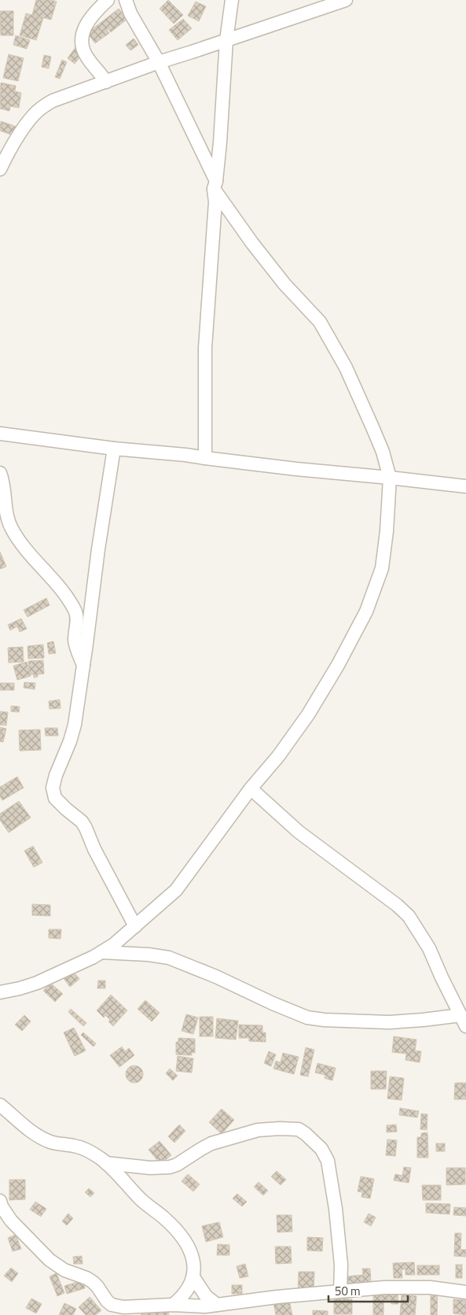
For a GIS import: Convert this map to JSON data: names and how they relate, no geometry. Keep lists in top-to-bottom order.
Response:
{
  "scale_bar": "50 m"
}
